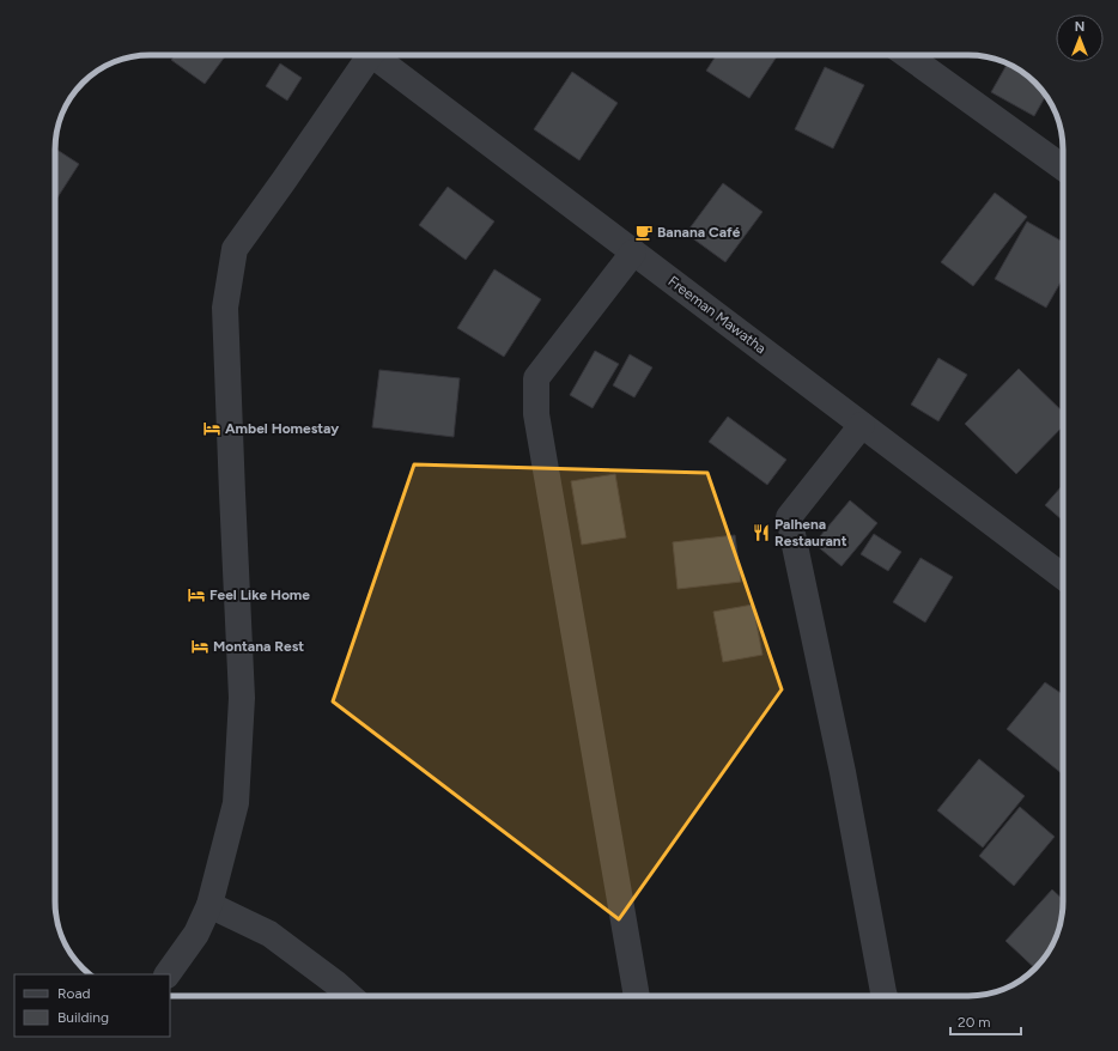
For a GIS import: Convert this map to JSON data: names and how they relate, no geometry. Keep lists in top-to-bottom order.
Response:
{
  "streets": {
    "street": ["Freeman Mawatha"]
  },
  "places": {
    "cafe": ["Banana Café"],
    "hotel": ["Ambel Homestay", "Feel Like Home", "Montana Rest"],
    "restaurant": ["Palhena Restaurant"]
  },
  "legend": ["Road", "Building"],
  "scale_bar": "20 m",
  "north": "top"
}
